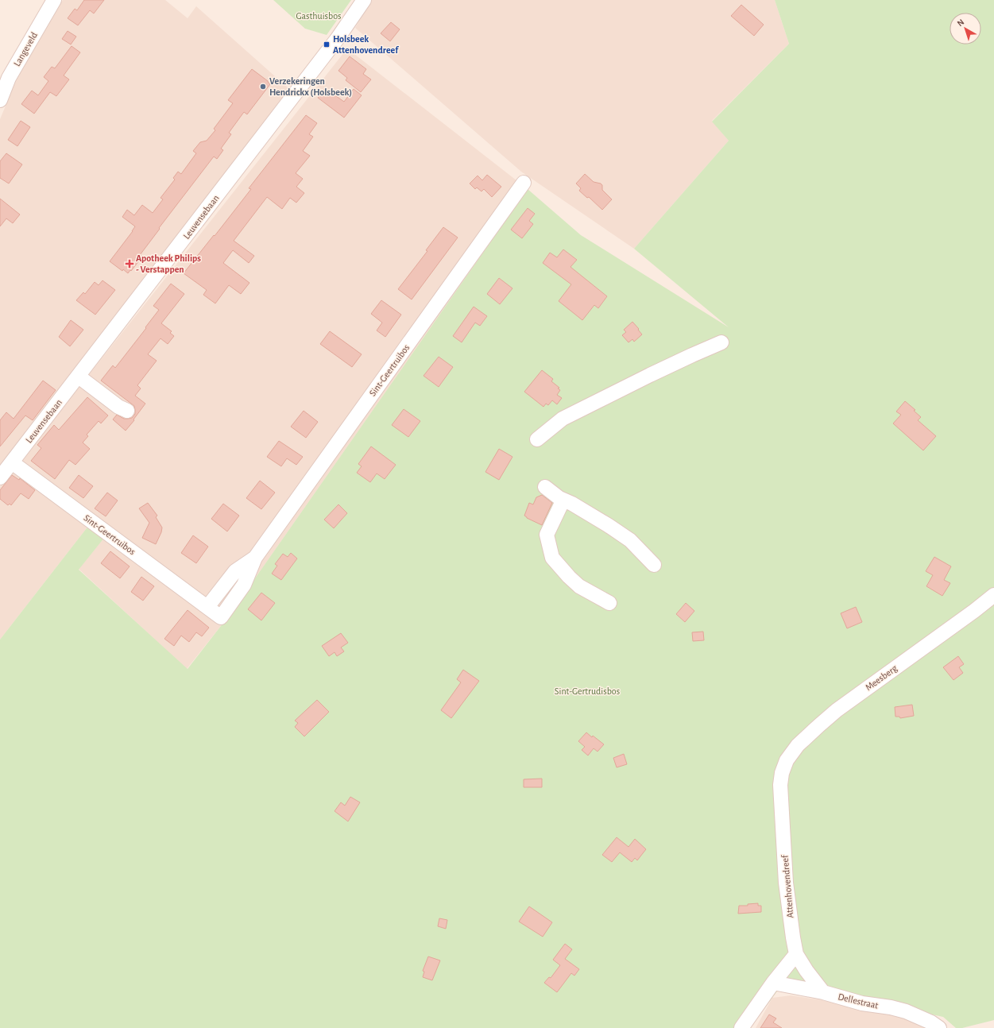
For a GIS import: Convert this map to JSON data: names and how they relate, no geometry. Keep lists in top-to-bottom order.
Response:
{
  "streets": {
    "street": [
      "Langeveld",
      "Leuvensebaan",
      "Sint-Geertruibos",
      "Meesberg",
      "Attenhovendreef",
      "Dellestraat"
    ]
  },
  "crossings": [
    ["Leuvensebaan", "Sint-Geertruibos"],
    ["Meesberg", "Attenhovendreef"],
    ["Attenhovendreef", "Dellestraat"]
  ],
  "parks": ["Gasthuisbos", "Sint-Gertrudisbos"],
  "places": {
    "transit": ["Holsbeek Attenhovendreef"],
    "other": ["Verzekeringen Hendrickx (Holsbeek)"],
    "health": ["Apotheek Philips - Verstappen"]
  },
  "north": "top left"
}
